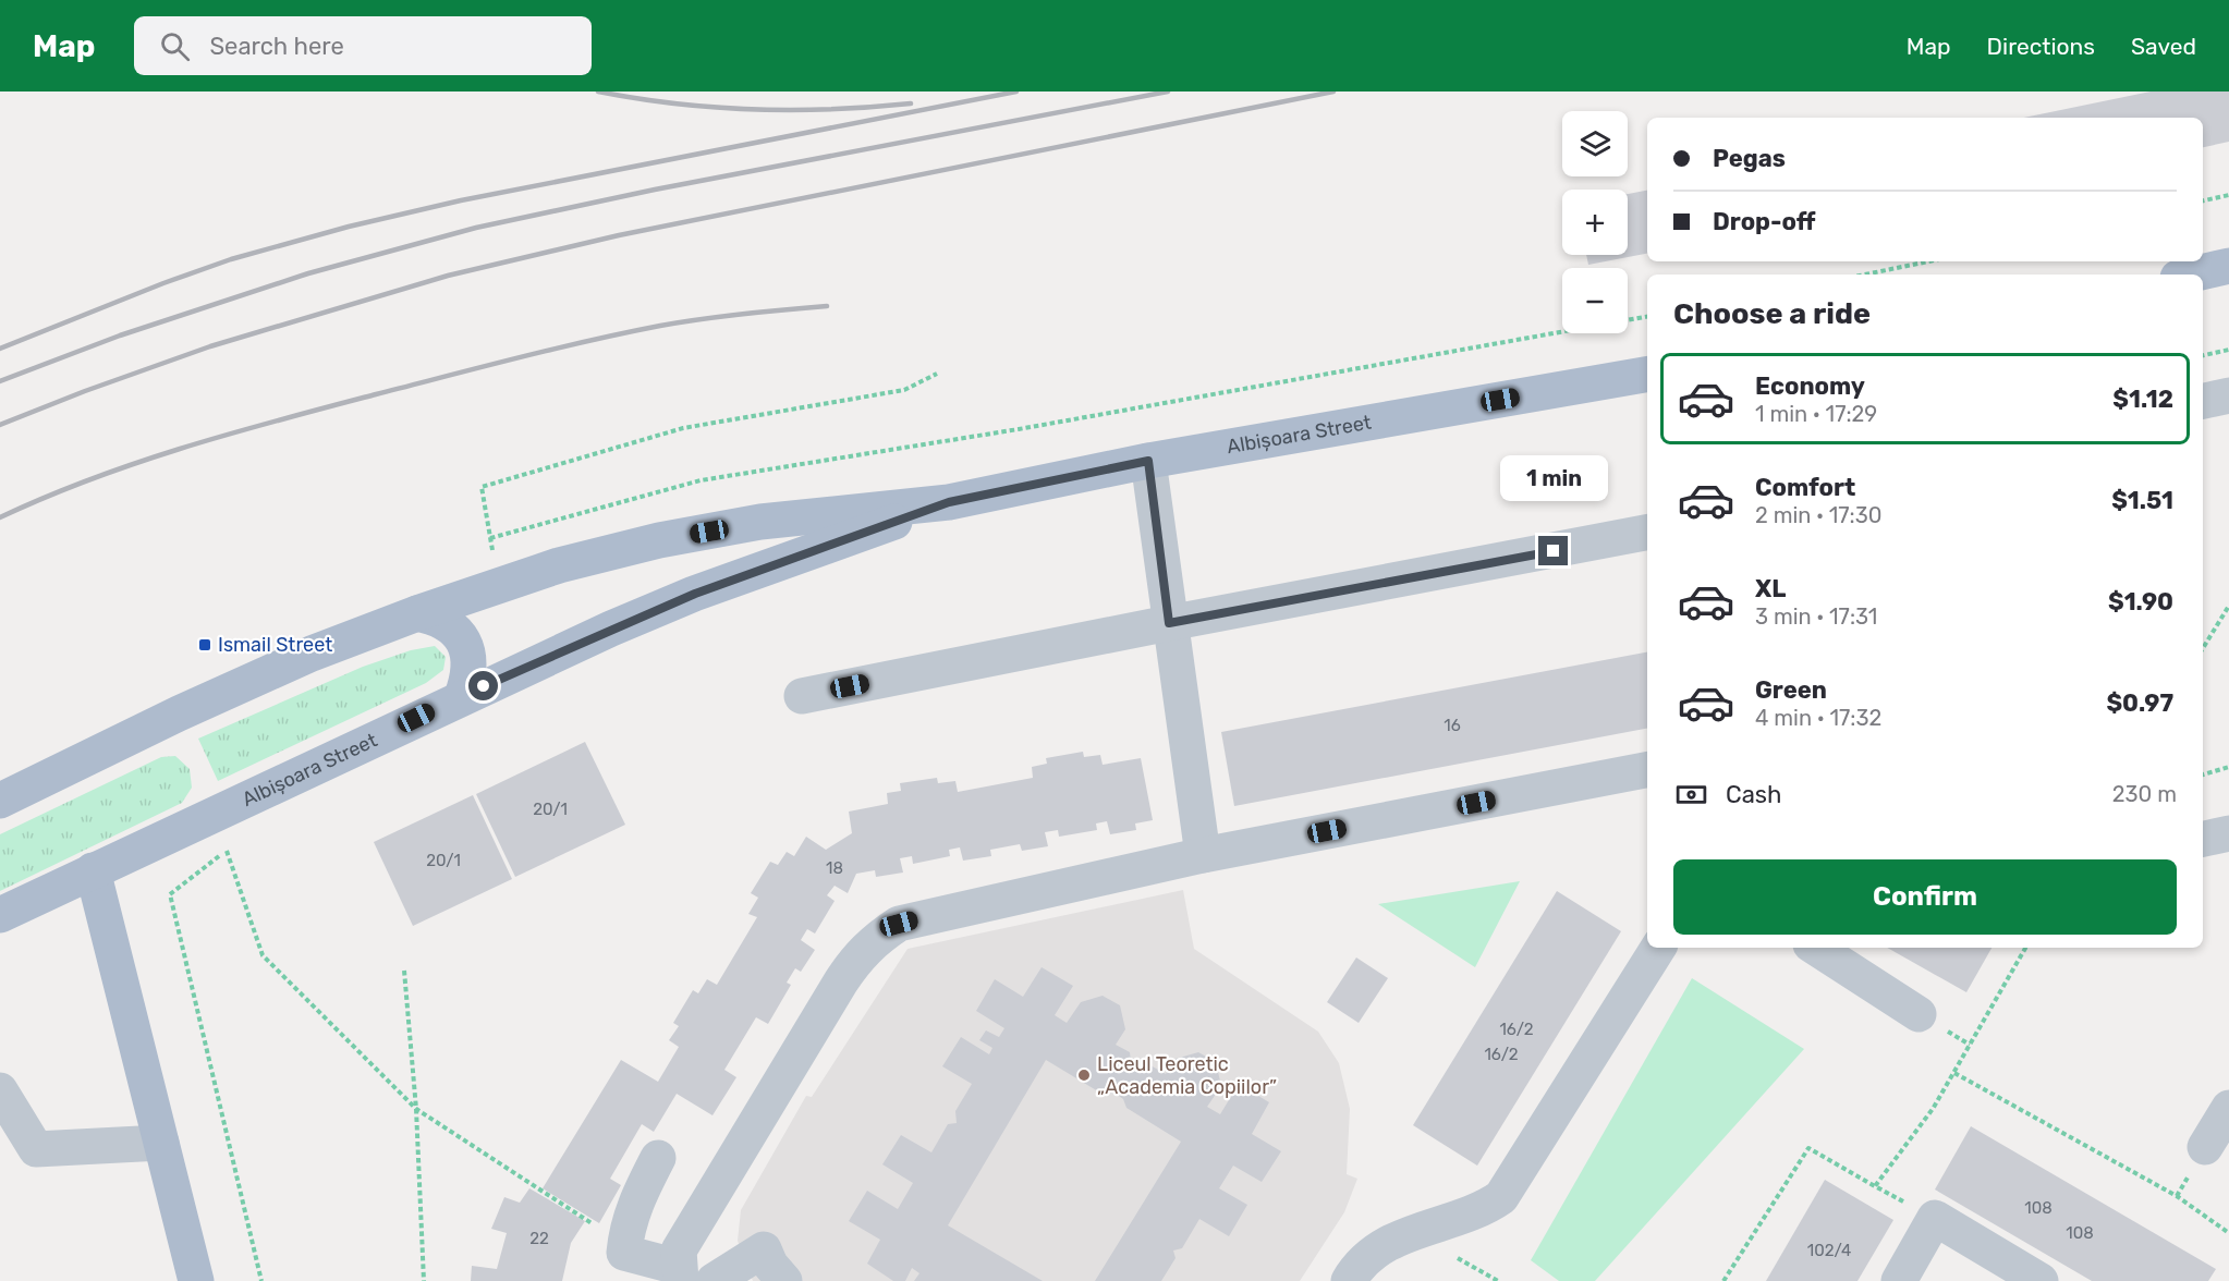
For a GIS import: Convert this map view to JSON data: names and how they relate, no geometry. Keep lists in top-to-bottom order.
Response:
{
  "streets": {
    "main road": ["Albișoara Street"]
  },
  "places": {
    "transit": ["Ismail Street"],
    "other": ["Liceul Teoretic „Academia Copiilor”"]
  },
  "house_numbers": [
    "16",
    "20/1",
    "20/1",
    "18",
    "16/2",
    "16/2",
    "108",
    "108",
    "22",
    "102/4"
  ],
  "page": {
    "header": "Map",
    "search": "Search here",
    "nav": ["Map", "Directions", "Saved"],
    "map_buttons": ["+", "−"],
    "banner": ["Pegas", "Drop-off"],
    "heading": "Choose a ride",
    "list": [
      {
        "name": "Economy",
        "note": "1 min · 17:29",
        "value": "$1.12"
      },
      {
        "name": "Comfort",
        "note": "2 min · 17:30",
        "value": "$1.51"
      },
      {
        "name": "XL",
        "note": "3 min · 17:31",
        "value": "$1.90"
      },
      {
        "name": "Green",
        "note": "4 min · 17:32",
        "value": "$0.97"
      }
    ],
    "bubble": "1 min",
    "pay": ["Cash", "230 m"],
    "buttons": "Confirm"
  }
}
